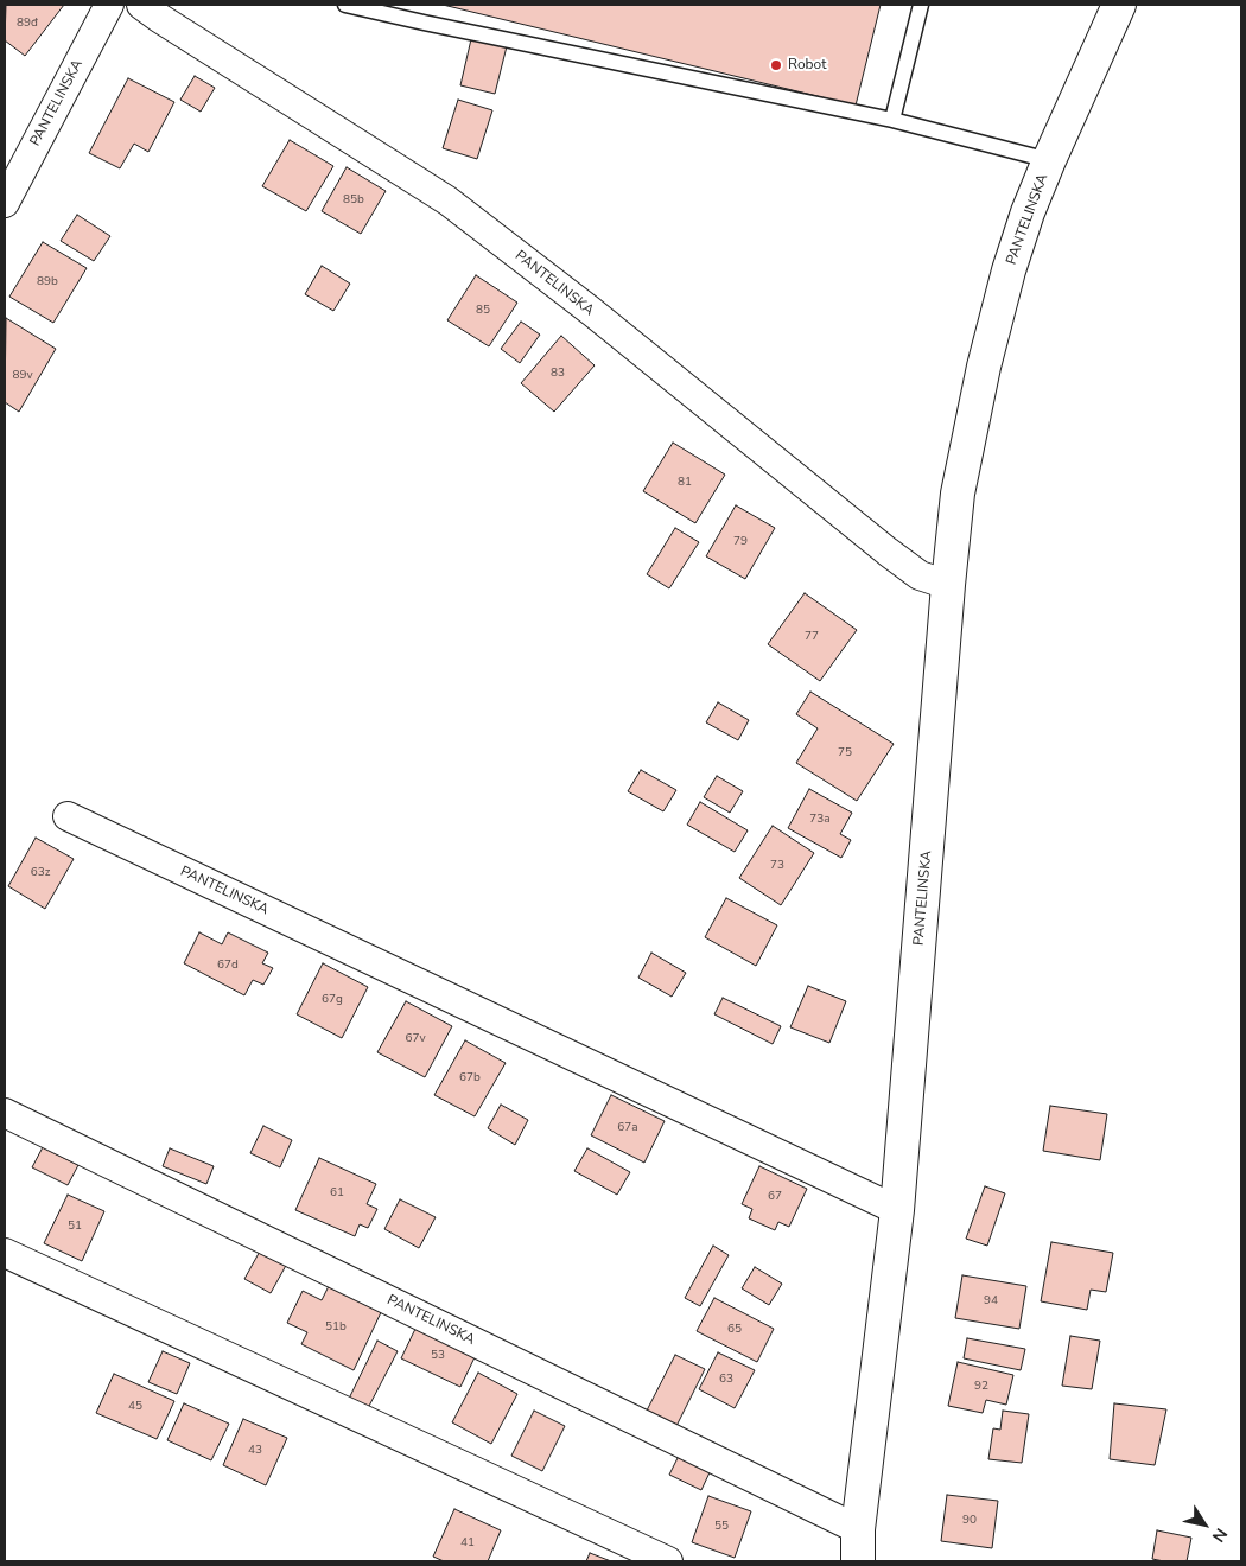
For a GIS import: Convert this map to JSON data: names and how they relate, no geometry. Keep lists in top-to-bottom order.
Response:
{
  "streets": {
    "main road": ["PANTELINSKA"]
  },
  "places": ["Robot"],
  "house_numbers": [
    "89đ",
    "85b",
    "89b",
    "85",
    "83",
    "89v",
    "81",
    "79",
    "77",
    "75",
    "73a",
    "73",
    "63z",
    "67d",
    "67g",
    "67v",
    "67b",
    "67a",
    "61",
    "67",
    "51",
    "94",
    "51b",
    "65",
    "53",
    "63",
    "92",
    "45",
    "43",
    "90",
    "55",
    "41"
  ],
  "north": "bottom right"
}
